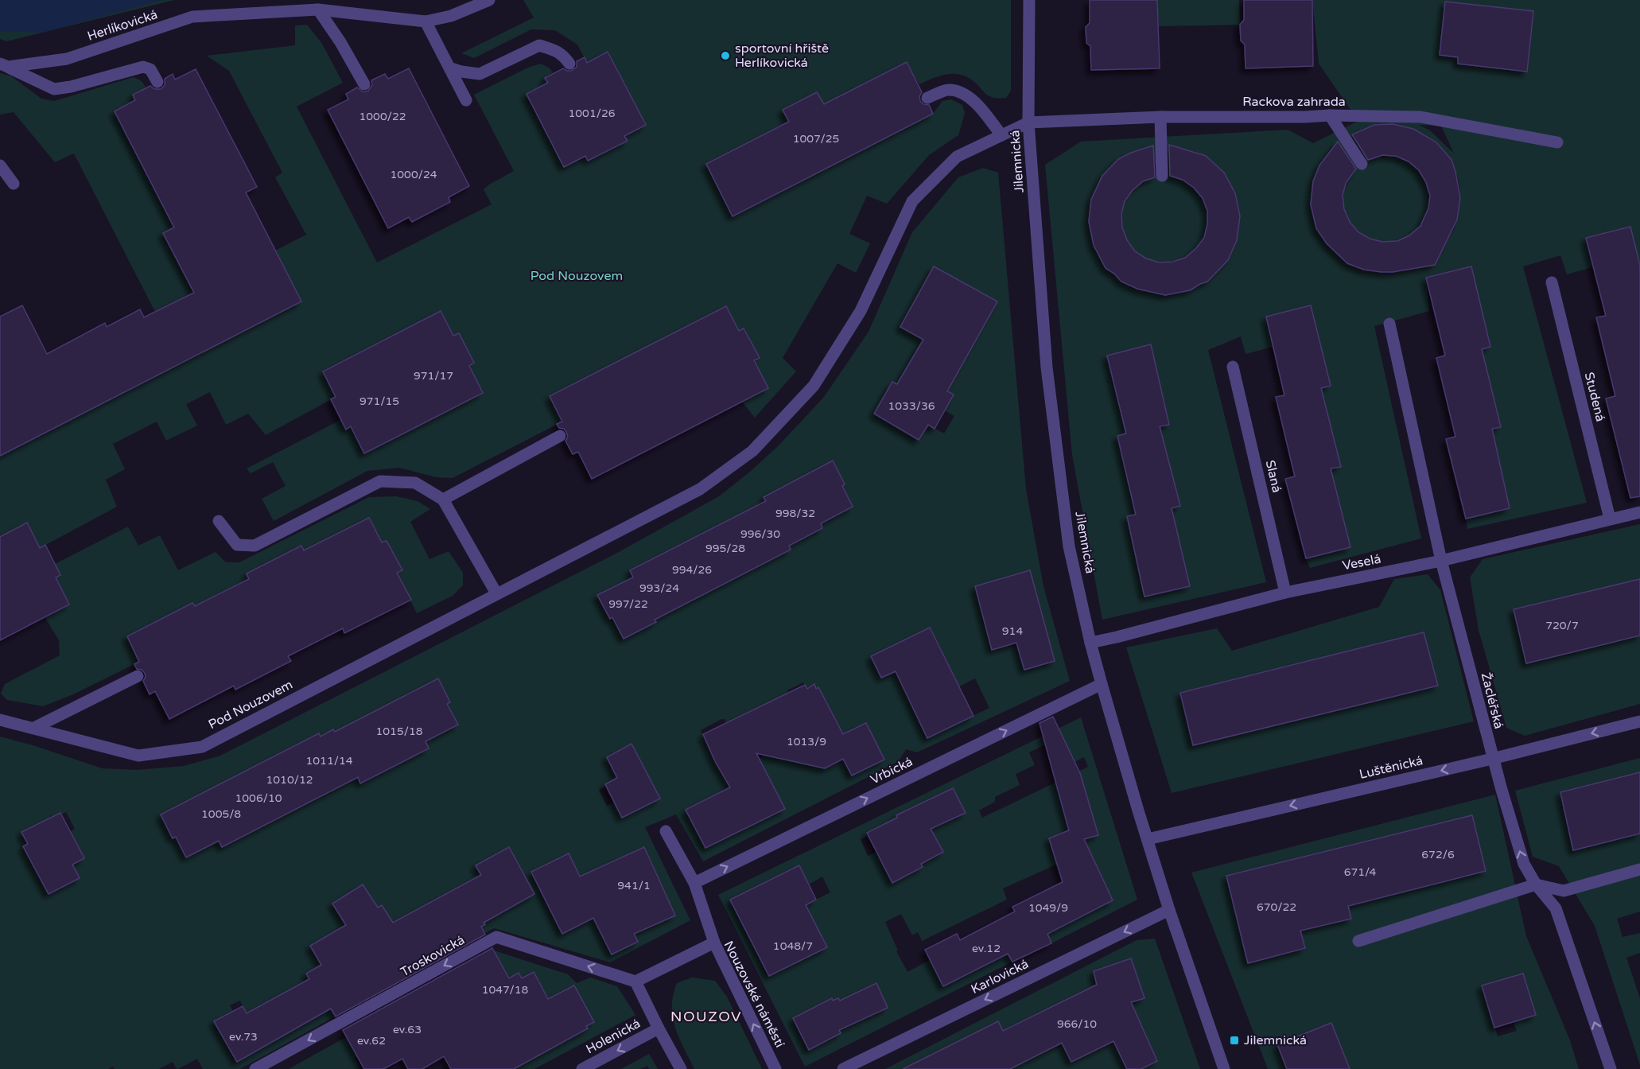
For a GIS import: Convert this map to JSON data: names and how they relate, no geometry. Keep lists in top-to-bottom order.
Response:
{
  "streets": {
    "street": [
      "Herlíkovická",
      "Rackova zahrada",
      "Jilemnická",
      "Studená",
      "Slaná",
      "Veselá",
      "Žacléřská",
      "Pod Nouzovem",
      "Luštěnická",
      "Vrbická",
      "Troskovická",
      "Karlovická",
      "Nouzovské náměstí",
      "Holenická"
    ]
  },
  "crossings": [
    ["Rackova zahrada", "Jilemnická"],
    ["Rackova zahrada", "Pod Nouzovem"],
    ["Jilemnická", "Veselá"],
    ["Jilemnická", "Pod Nouzovem"],
    ["Jilemnická", "Luštěnická"],
    ["Jilemnická", "Vrbická"],
    ["Jilemnická", "Karlovická"],
    ["Studená", "Veselá"],
    ["Slaná", "Veselá"],
    ["Veselá", "Žacléřská"],
    ["Žacléřská", "Luštěnická"],
    ["Troskovická", "Nouzovské náměstí"]
  ],
  "one_way": [
    "Žacléřská",
    "Luštěnická",
    "Vrbická",
    "Troskovická",
    "Karlovická",
    "Holenická"
  ],
  "districts": ["NOUZOV"],
  "parks": ["Pod Nouzovem"],
  "places": {
    "other": ["sportovní hřiště Herlíkovická"],
    "transit": ["Jilemnická"]
  },
  "house_numbers": [
    "1001/26",
    "1000/22",
    "1007/25",
    "1000/24",
    "971/17",
    "971/15",
    "1033/36",
    "998/32",
    "996/30",
    "995/28",
    "994/26",
    "993/24",
    "997/22",
    "720/7",
    "914",
    "1015/18",
    "1013/9",
    "1011/14",
    "1010/12",
    "1006/10",
    "1005/8",
    "672/6",
    "671/4",
    "941/1",
    "670/22",
    "1049/9",
    "1048/7",
    "ev.12",
    "1047/18",
    "966/10",
    "ev.63",
    "ev.73",
    "ev.62"
  ]
}
